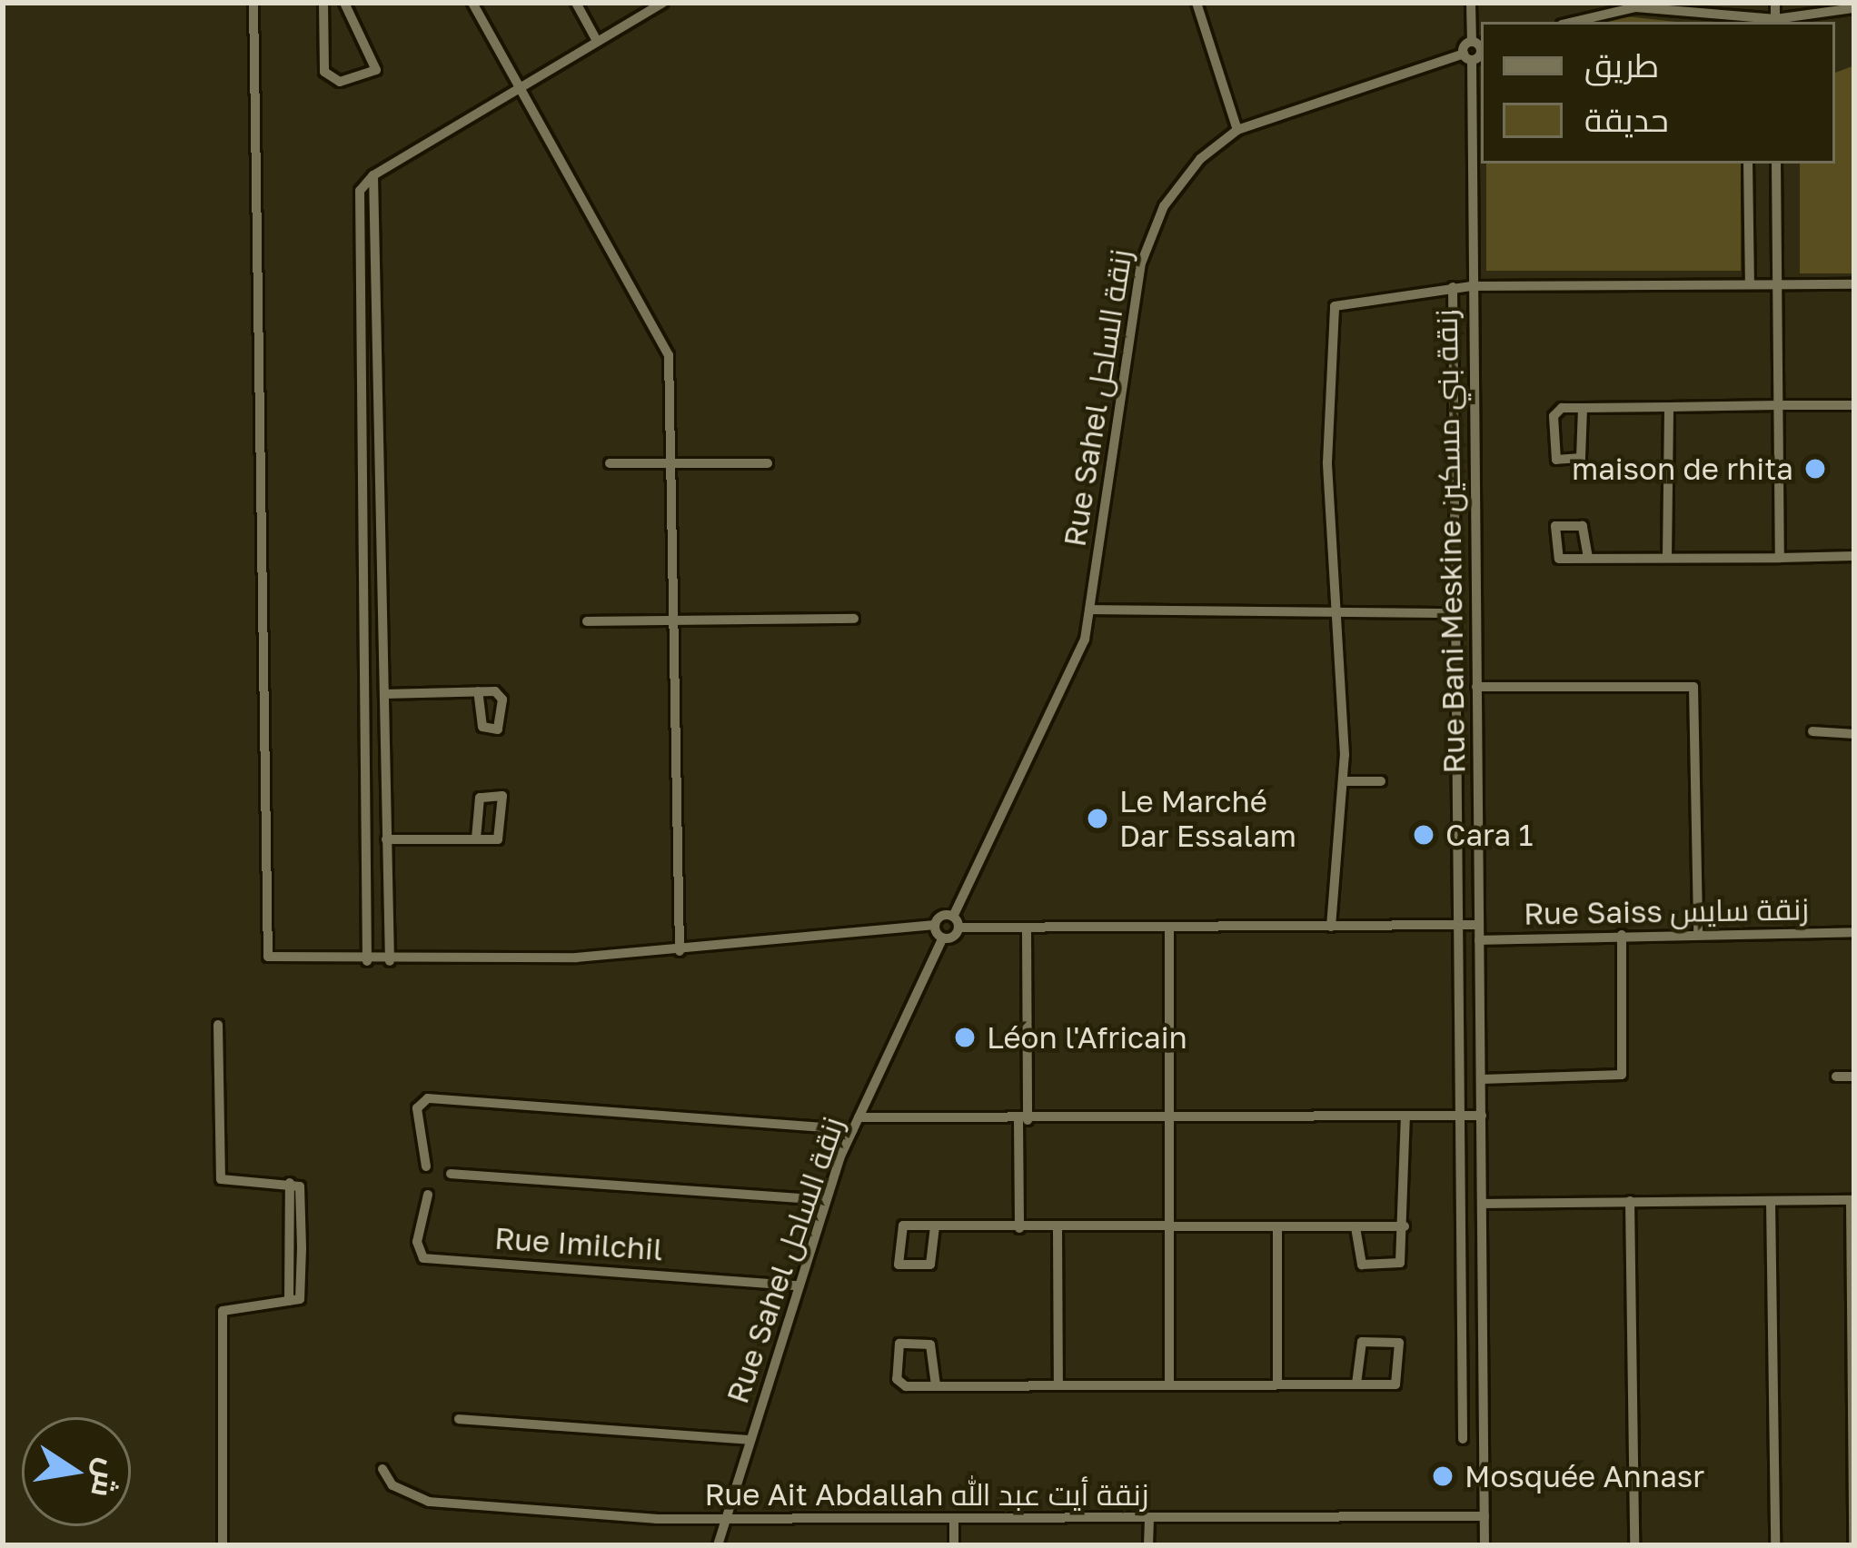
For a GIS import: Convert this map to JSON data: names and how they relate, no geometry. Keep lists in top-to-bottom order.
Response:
{
  "streets": {
    "street": [
      "Rue Sahel زنقة الساحل",
      "Rue Bani Meskine زنقة بني مسكين",
      "Rue Saiss زنقة سايس",
      "Rue Imilchil",
      "Rue Ait Abdallah زنقة أيت عبد الله"
    ]
  },
  "crossings": [
    ["Rue Sahel زنقة الساحل", "Rue Bani Meskine زنقة بني مسكين"],
    ["Rue Sahel زنقة الساحل", "Rue Imilchil"],
    ["Rue Sahel زنقة الساحل", "Rue Ait Abdallah زنقة أيت عبد الله"],
    ["Rue Bani Meskine زنقة بني مسكين", "Rue Saiss زنقة سايس"],
    ["Rue Bani Meskine زنقة بني مسكين", "Rue Ait Abdallah زنقة أيت عبد الله"]
  ],
  "places": [
    "maison de rhita",
    "Le Marché Dar Essalam",
    "Cara 1",
    "Léon l'Africain",
    "Mosquée Annasr"
  ],
  "legend": ["طريق", "حديقة"],
  "north": "right"
}
